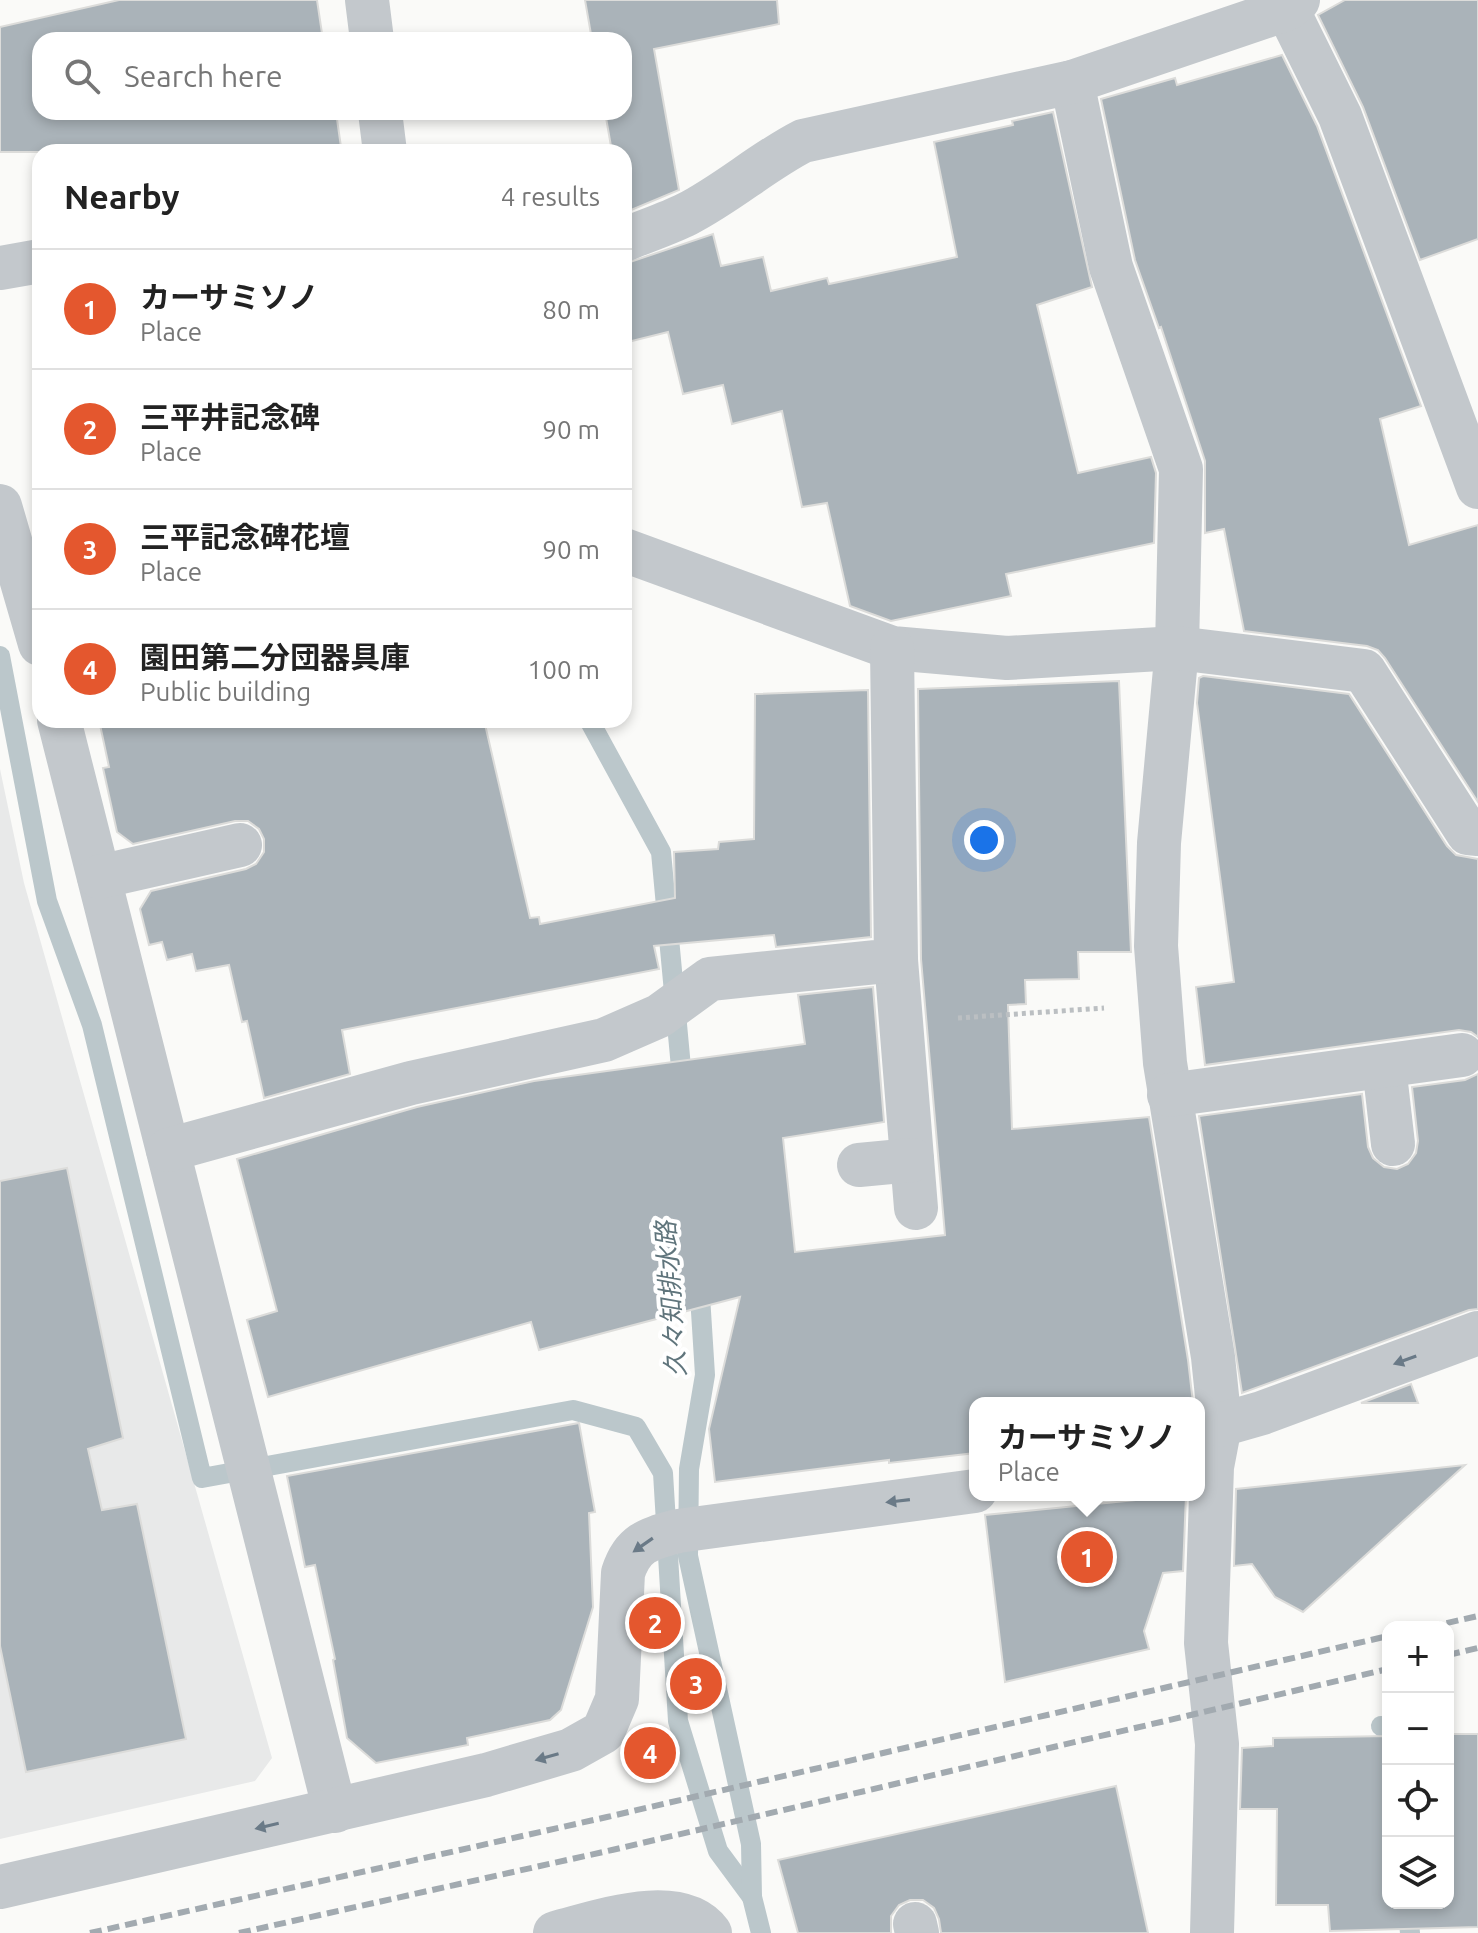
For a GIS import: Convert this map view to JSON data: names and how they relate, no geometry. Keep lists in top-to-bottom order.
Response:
{
  "water": ["久々知排水路"],
  "page": {
    "search": "Search here",
    "heading": ["Nearby", "4 results"],
    "list": [
      {
        "mark": "1",
        "name": "カーサミソノ",
        "note": "Place",
        "value": "80 m"
      },
      {
        "mark": "2",
        "name": "三平井記念碑",
        "note": "Place",
        "value": "90 m"
      },
      {
        "mark": "3",
        "name": "三平記念碑花壇",
        "note": "Place",
        "value": "90 m"
      },
      {
        "mark": "4",
        "name": "園田第二分団器具庫",
        "note": "Public building",
        "value": "100 m"
      }
    ],
    "popup": ["カーサミソノ", "Place"],
    "pins": [
      "1",
      "2",
      "3",
      "4"
    ],
    "map_buttons": ["+", "−"]
  }
}
